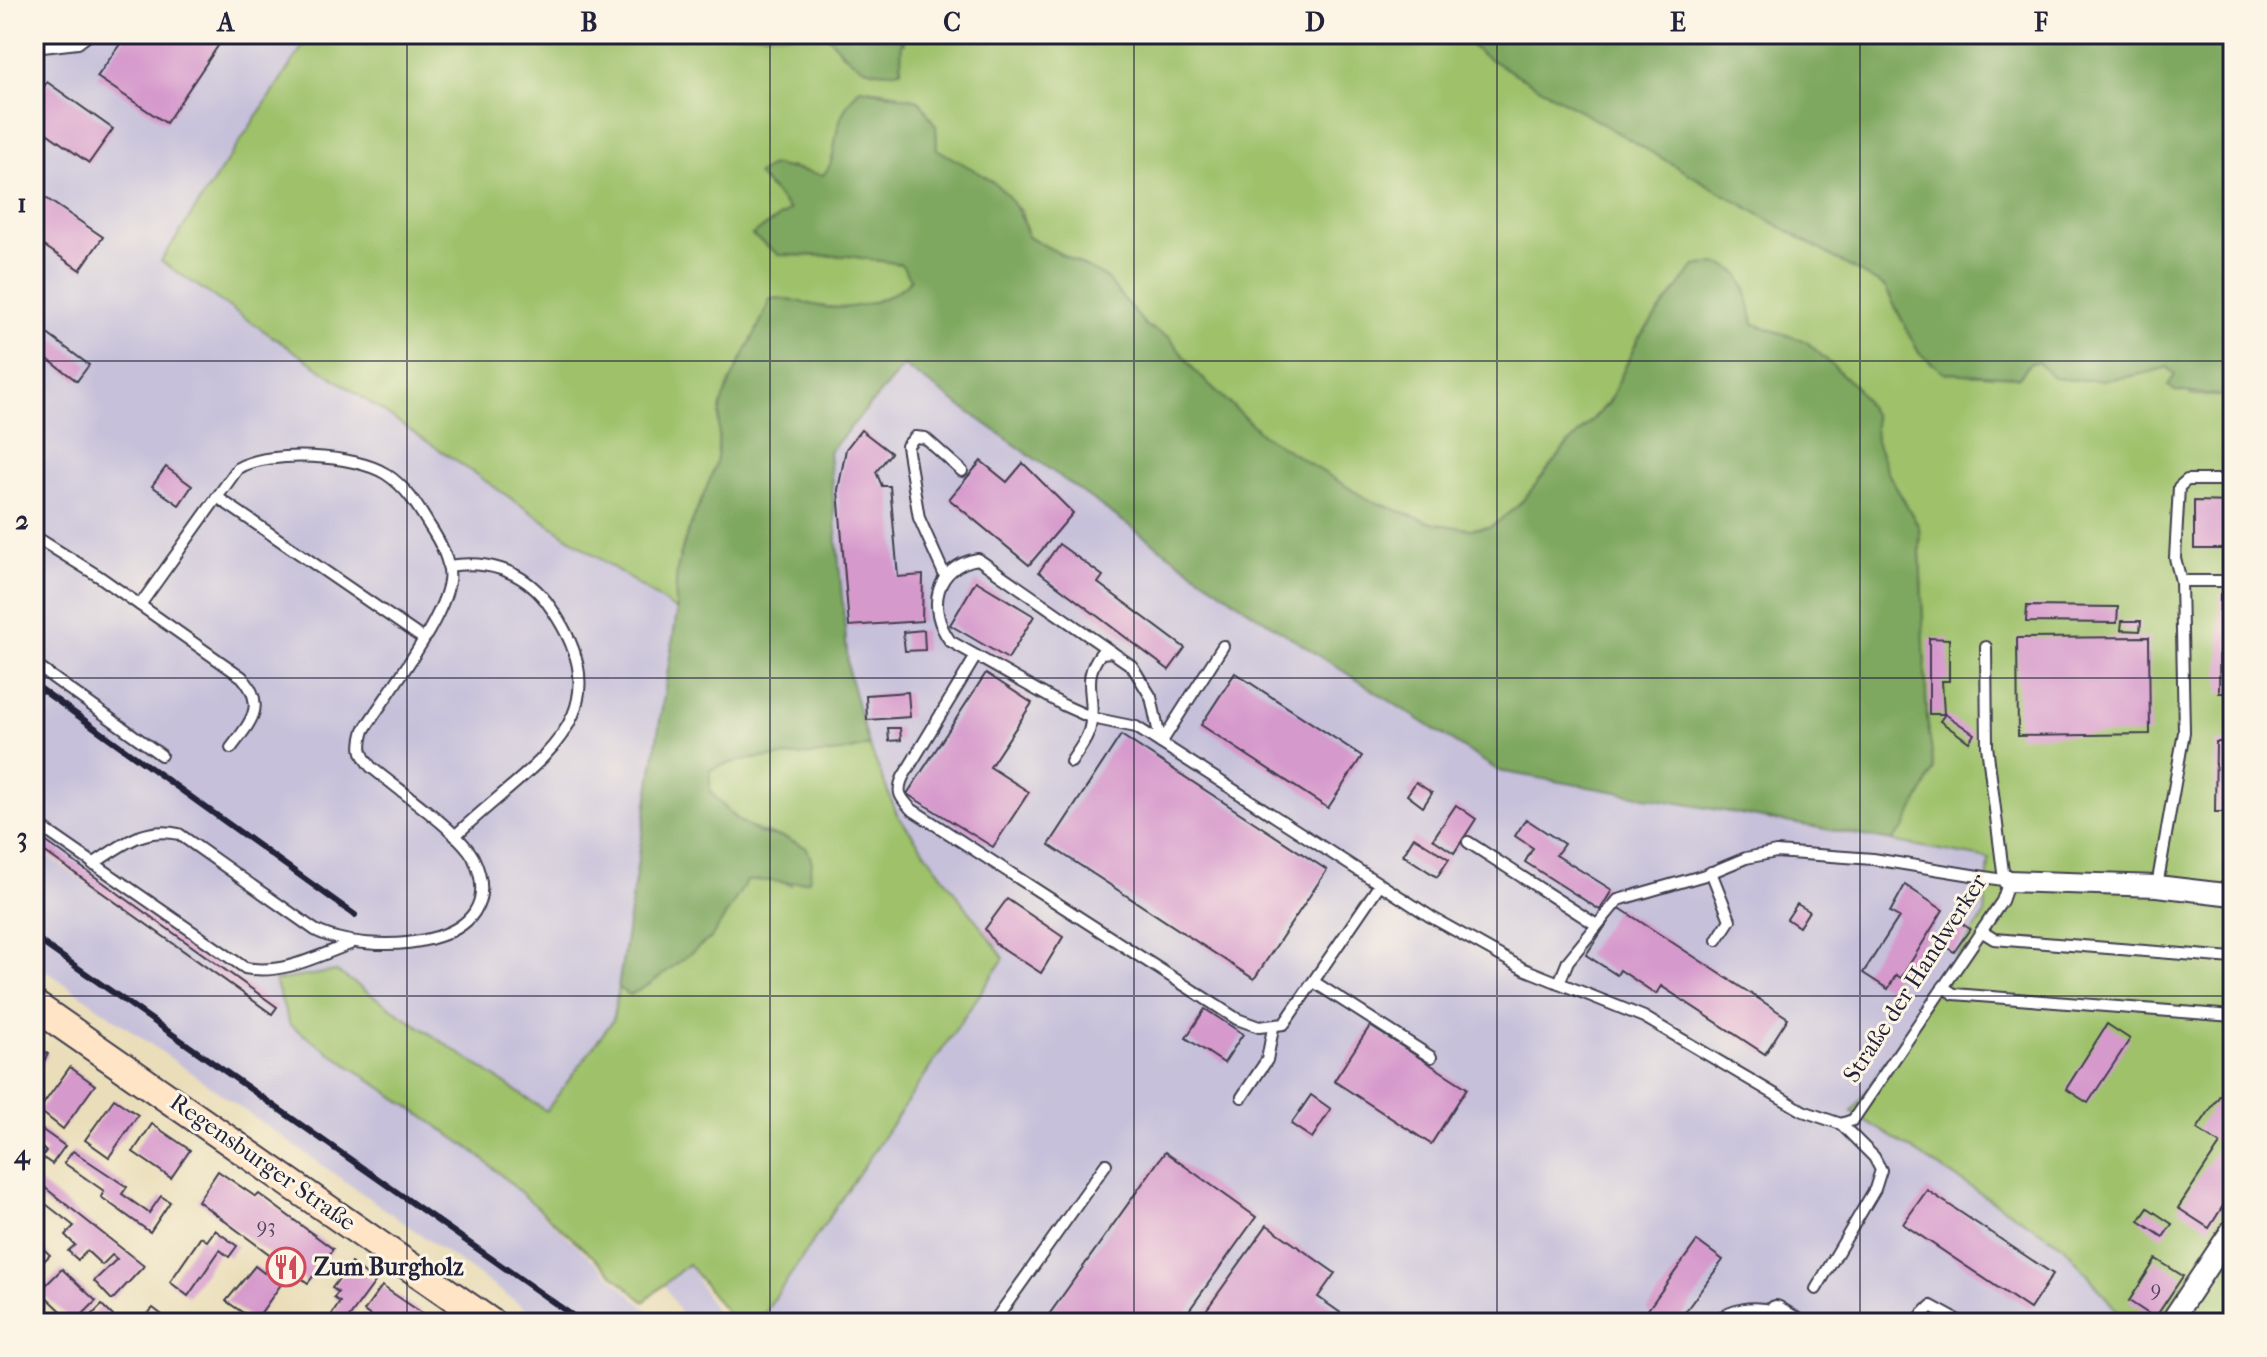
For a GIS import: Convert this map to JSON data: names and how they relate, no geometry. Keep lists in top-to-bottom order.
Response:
{
  "streets": {
    "main road": ["Regensburger Straße"],
    "street": ["Straße der Handwerker"]
  },
  "places": {
    "restaurant": ["Zum Burgholz"]
  },
  "house_numbers": ["93", "9"],
  "grid": {
    "columns": [
      "A",
      "B",
      "C",
      "D",
      "E",
      "F"
    ],
    "rows": [
      "1",
      "2",
      "3",
      "4"
    ]
  }
}
